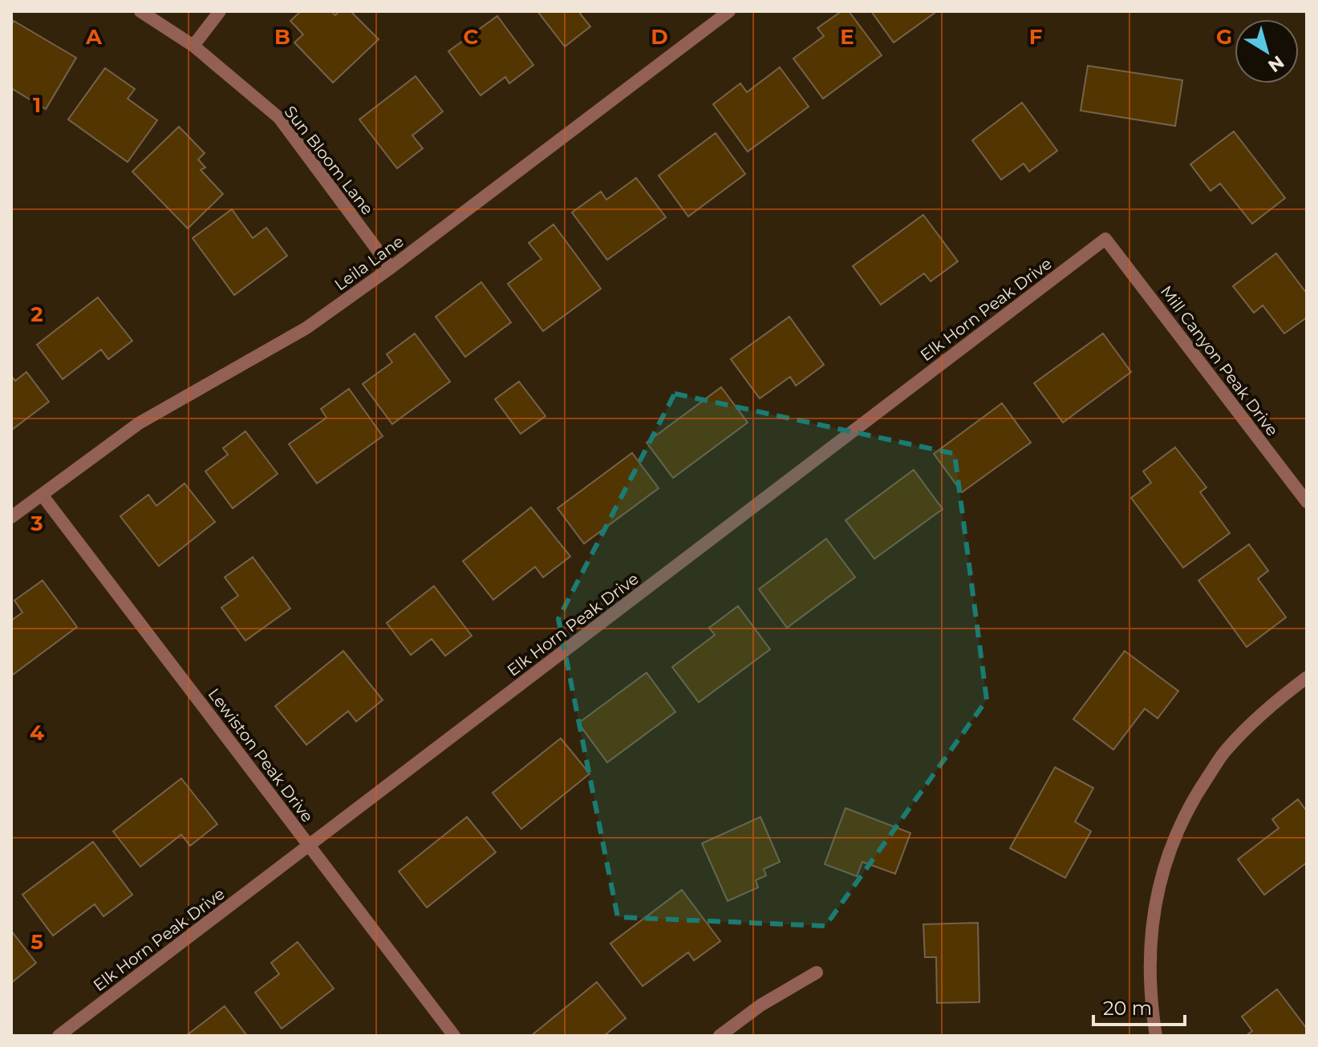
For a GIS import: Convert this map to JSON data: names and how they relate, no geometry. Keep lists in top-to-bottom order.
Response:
{
  "streets": {
    "street": [
      "Sun Bloom Lane",
      "Leila Lane",
      "Elk Horn Peak Drive",
      "Mill Canyon Peak Drive",
      "Lewiston Peak Drive"
    ]
  },
  "crossings": [
    ["Sun Bloom Lane", "Leila Lane"],
    ["Leila Lane", "Lewiston Peak Drive"],
    ["Elk Horn Peak Drive", "Mill Canyon Peak Drive"],
    ["Elk Horn Peak Drive", "Lewiston Peak Drive"]
  ],
  "scale_bar": "20 m",
  "north": "bottom right",
  "grid": {
    "columns": [
      "A",
      "B",
      "C",
      "D",
      "E",
      "F",
      "G"
    ],
    "rows": [
      "1",
      "2",
      "3",
      "4",
      "5"
    ]
  }
}
